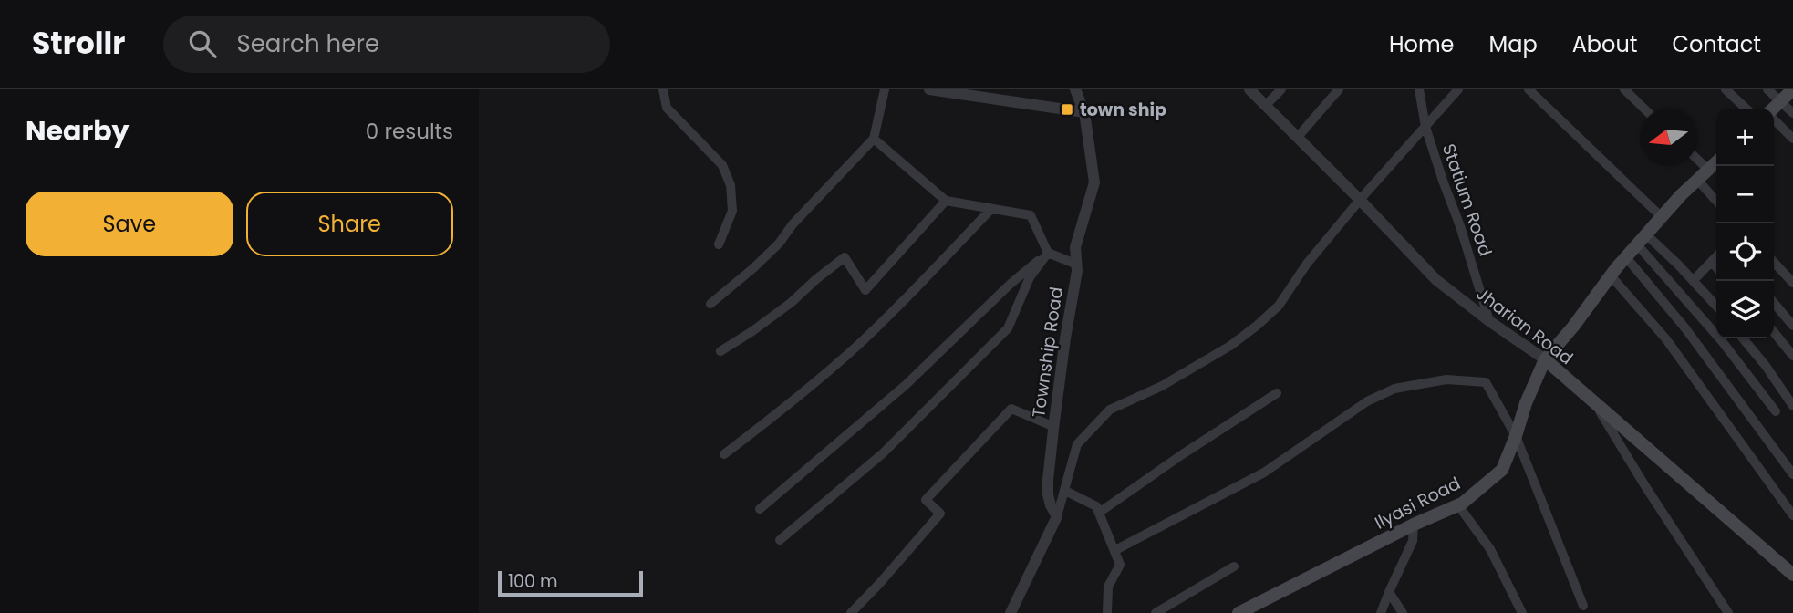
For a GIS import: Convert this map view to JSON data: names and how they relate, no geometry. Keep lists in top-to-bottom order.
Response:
{
  "streets": {
    "main road": ["Jharian Road", "Ilyasi Road"],
    "street": ["Statium Road", "Township Road"]
  },
  "crossings": [
    ["Statium Road", "Jharian Road"],
    ["Jharian Road", "Ilyasi Road"]
  ],
  "places": {
    "transit": ["town ship"]
  },
  "scale_bar": "100 m",
  "north": "left",
  "page": {
    "header": "Strollr",
    "search": "Search here",
    "nav": [
      "Home",
      "Map",
      "About",
      "Contact"
    ],
    "heading": ["Nearby", "0 results"],
    "map_buttons": ["+", "−"],
    "buttons": ["Save", "Share"],
    "scale": "100 m"
  }
}
